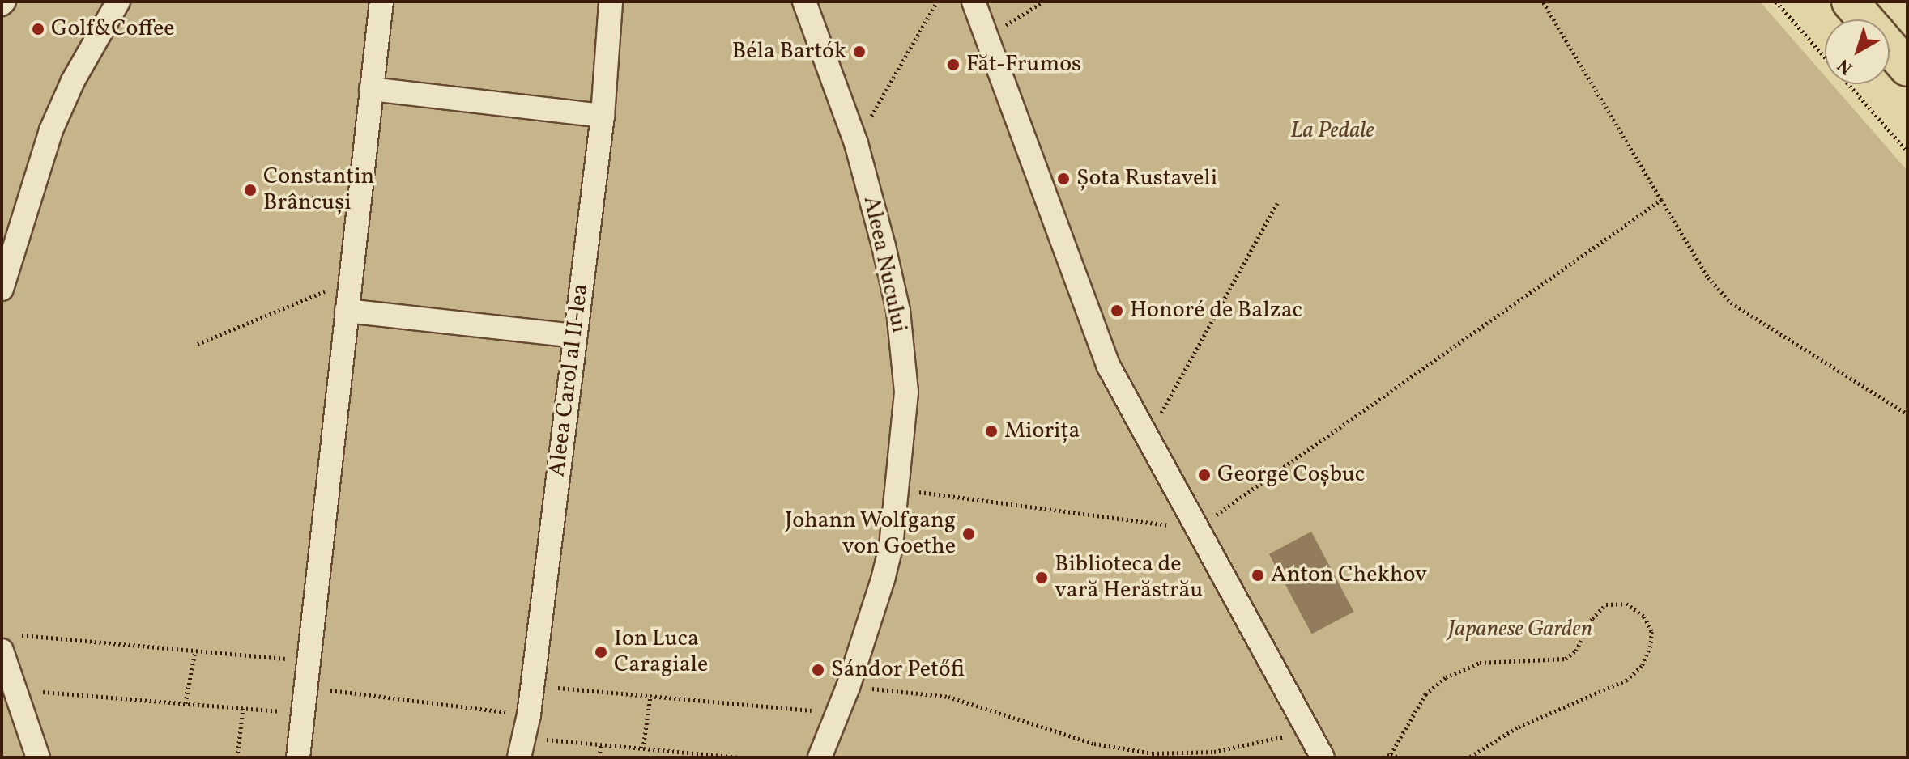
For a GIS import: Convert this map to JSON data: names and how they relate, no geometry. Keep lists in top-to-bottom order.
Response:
{
  "streets": {
    "street": ["Aleea Nucului", "Aleea Carol al II-lea"]
  },
  "parks": ["La Pedale", "Japanese Garden"],
  "places": [
    "Golf&Coffee",
    "Béla Bartók",
    "Făt-Frumos",
    "Șota Rustaveli",
    "Constantin Brâncuși",
    "Honoré de Balzac",
    "Miorița",
    "George Coșbuc",
    "Johann Wolfgang von Goethe",
    "Anton Chekhov",
    "Biblioteca de vară Herăstrău",
    "Ion Luca Caragiale",
    "Sándor Petőfi"
  ],
  "north": "bottom left"
}
